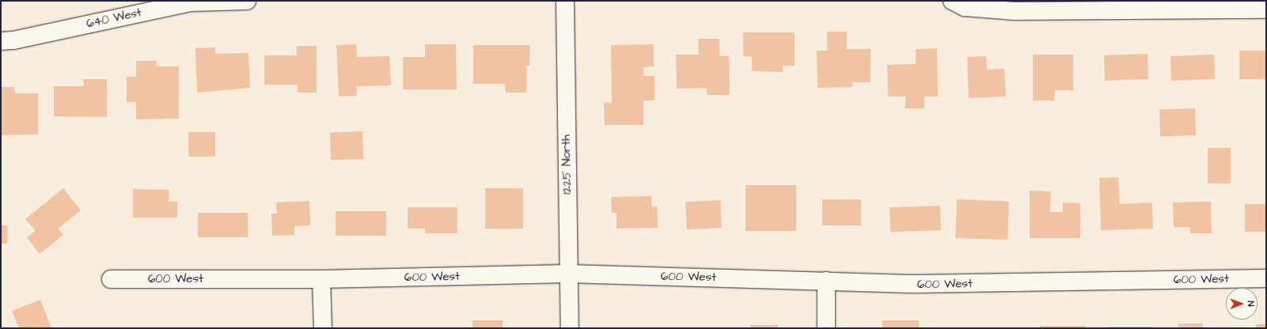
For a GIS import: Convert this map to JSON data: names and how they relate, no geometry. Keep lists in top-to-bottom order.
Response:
{
  "streets": {
    "street": ["640 West", "1225 North", "600 West"]
  },
  "crossings": [
    ["1225 North", "600 West"]
  ],
  "north": "right"
}
